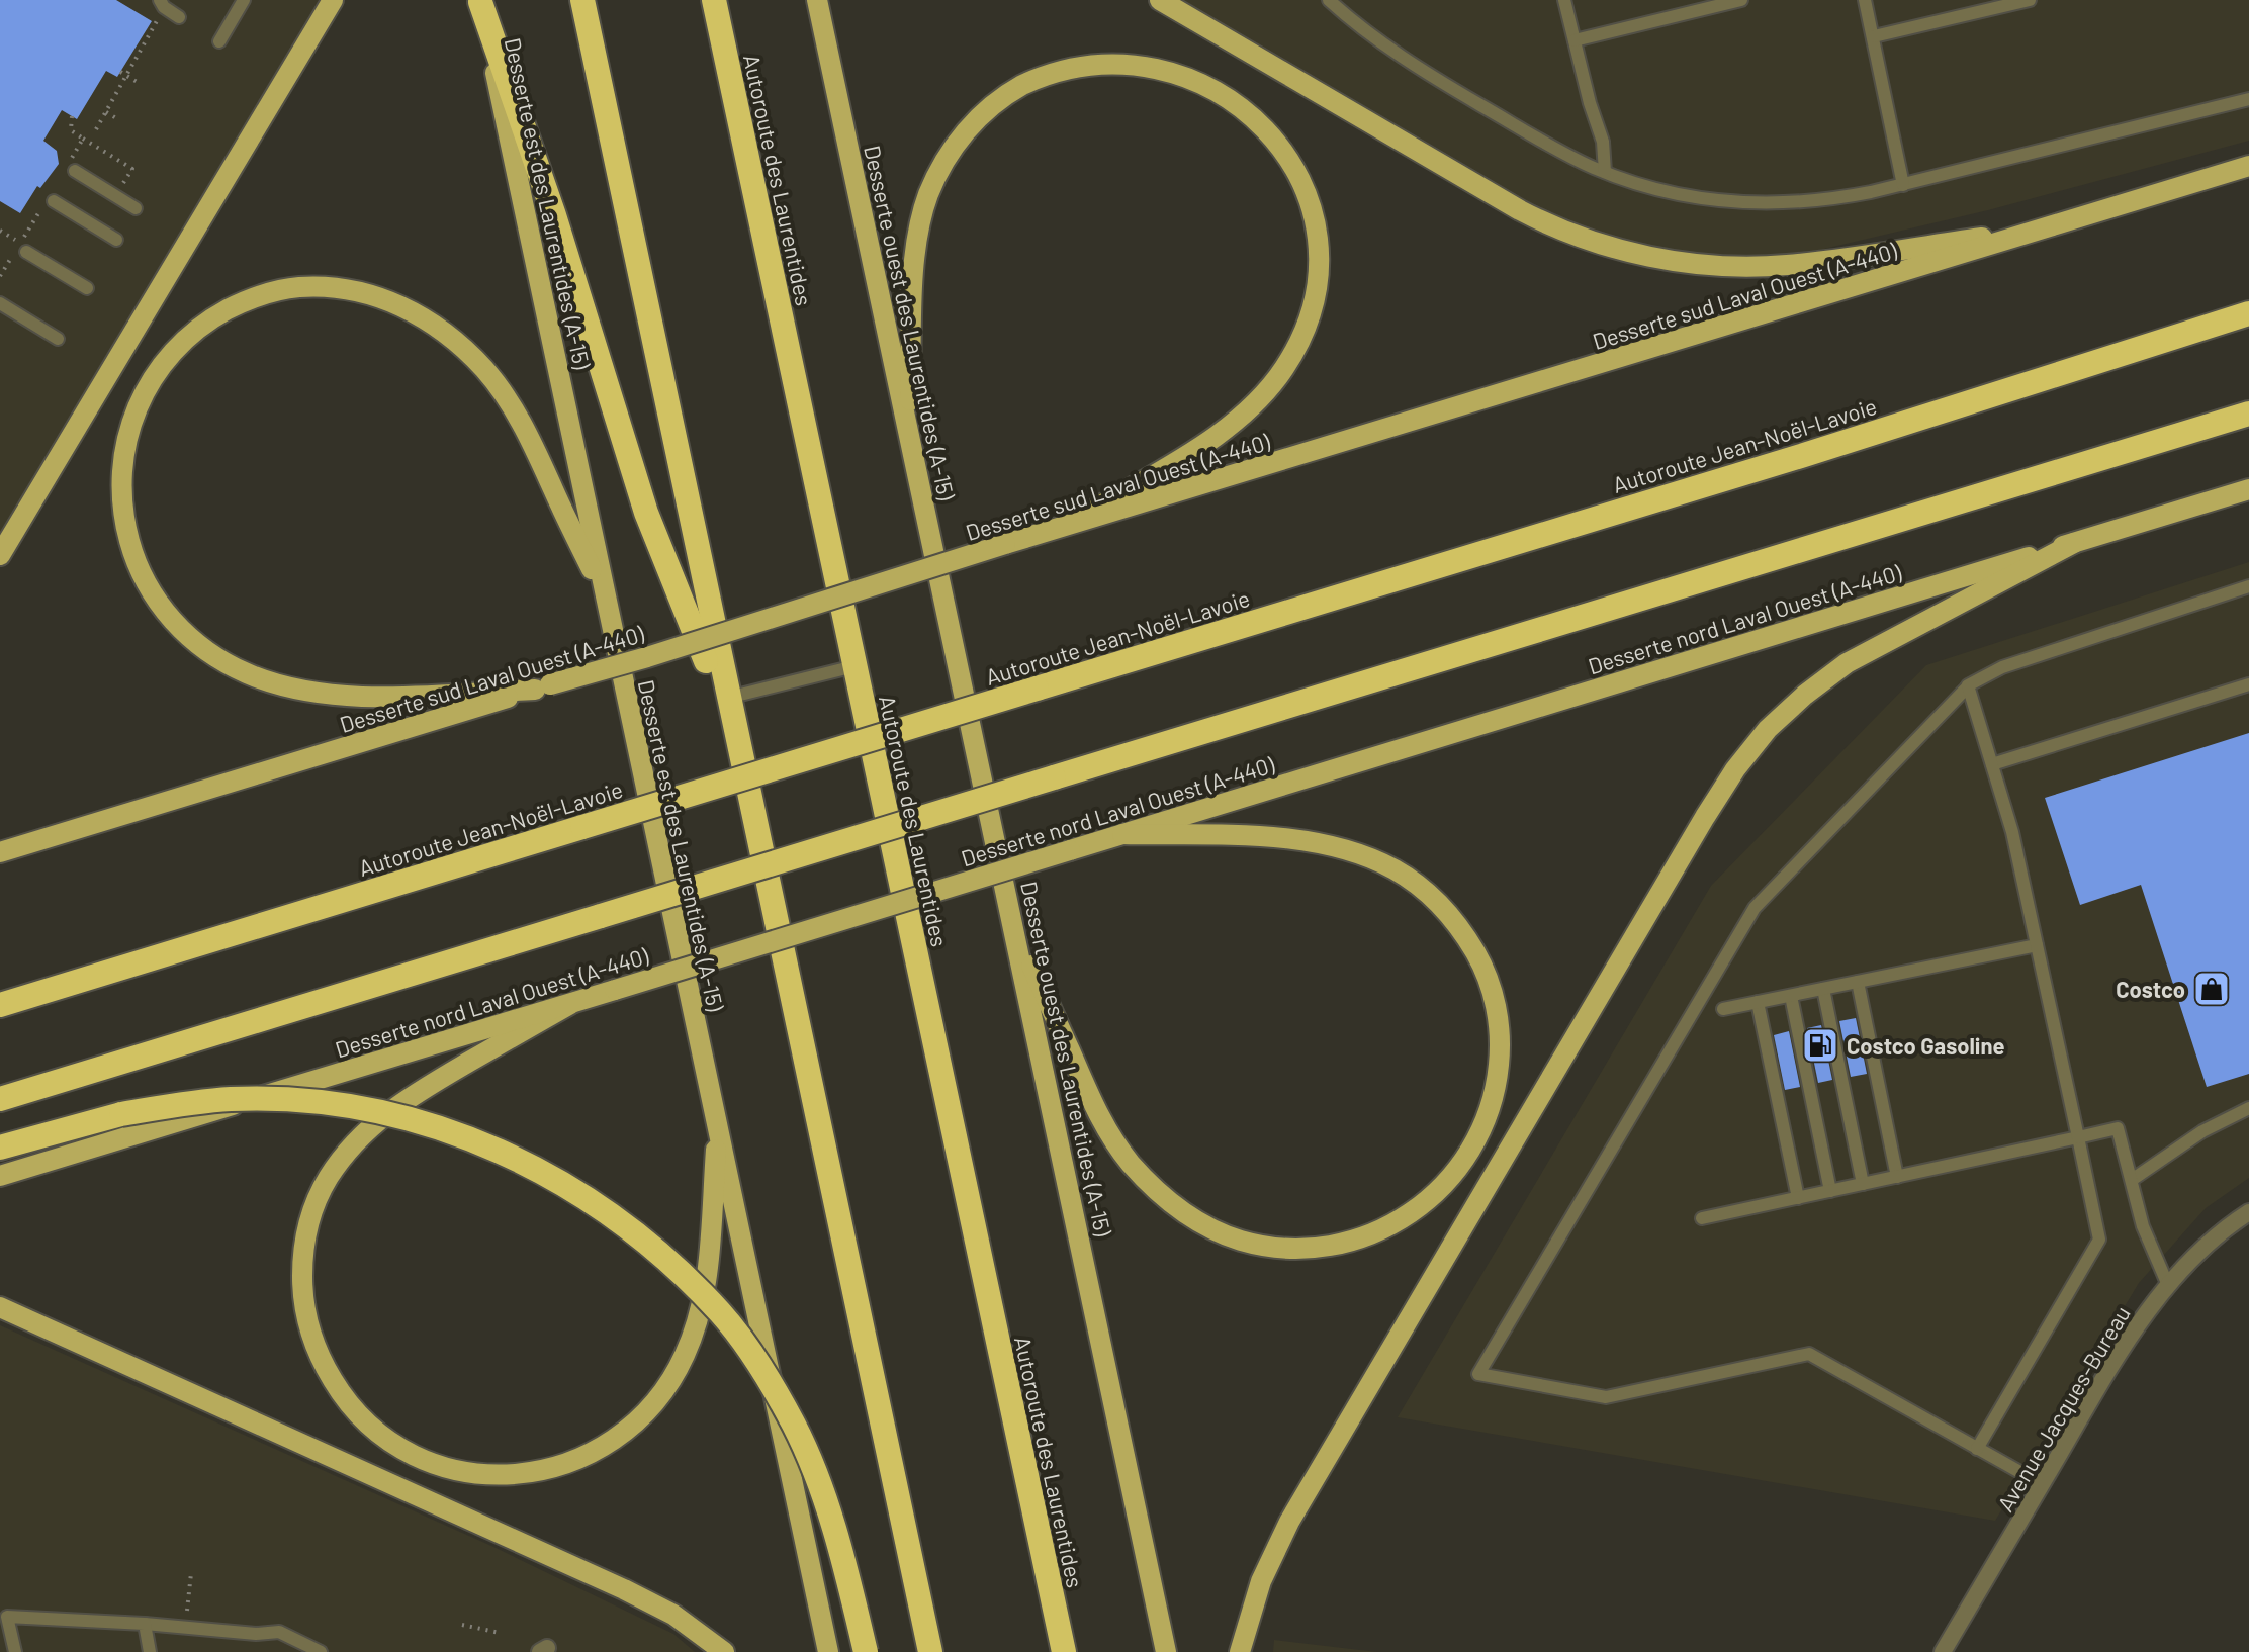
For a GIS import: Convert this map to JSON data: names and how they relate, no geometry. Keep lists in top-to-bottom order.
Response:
{
  "streets": {
    "highway": ["Autoroute des Laurentides", "Autoroute Jean-Noël-Lavoie"],
    "main road": [
      "Desserte est des Laurentides (A-15)",
      "Desserte sud Laval Ouest (A-440)",
      "Desserte ouest des Laurentides (A-15)",
      "Desserte nord Laval Ouest (A-440)"
    ],
    "street": ["Avenue Jacques-Bureau"]
  },
  "places": {
    "shop": ["Costco"],
    "fuel station": ["Costco Gasoline"]
  }
}
